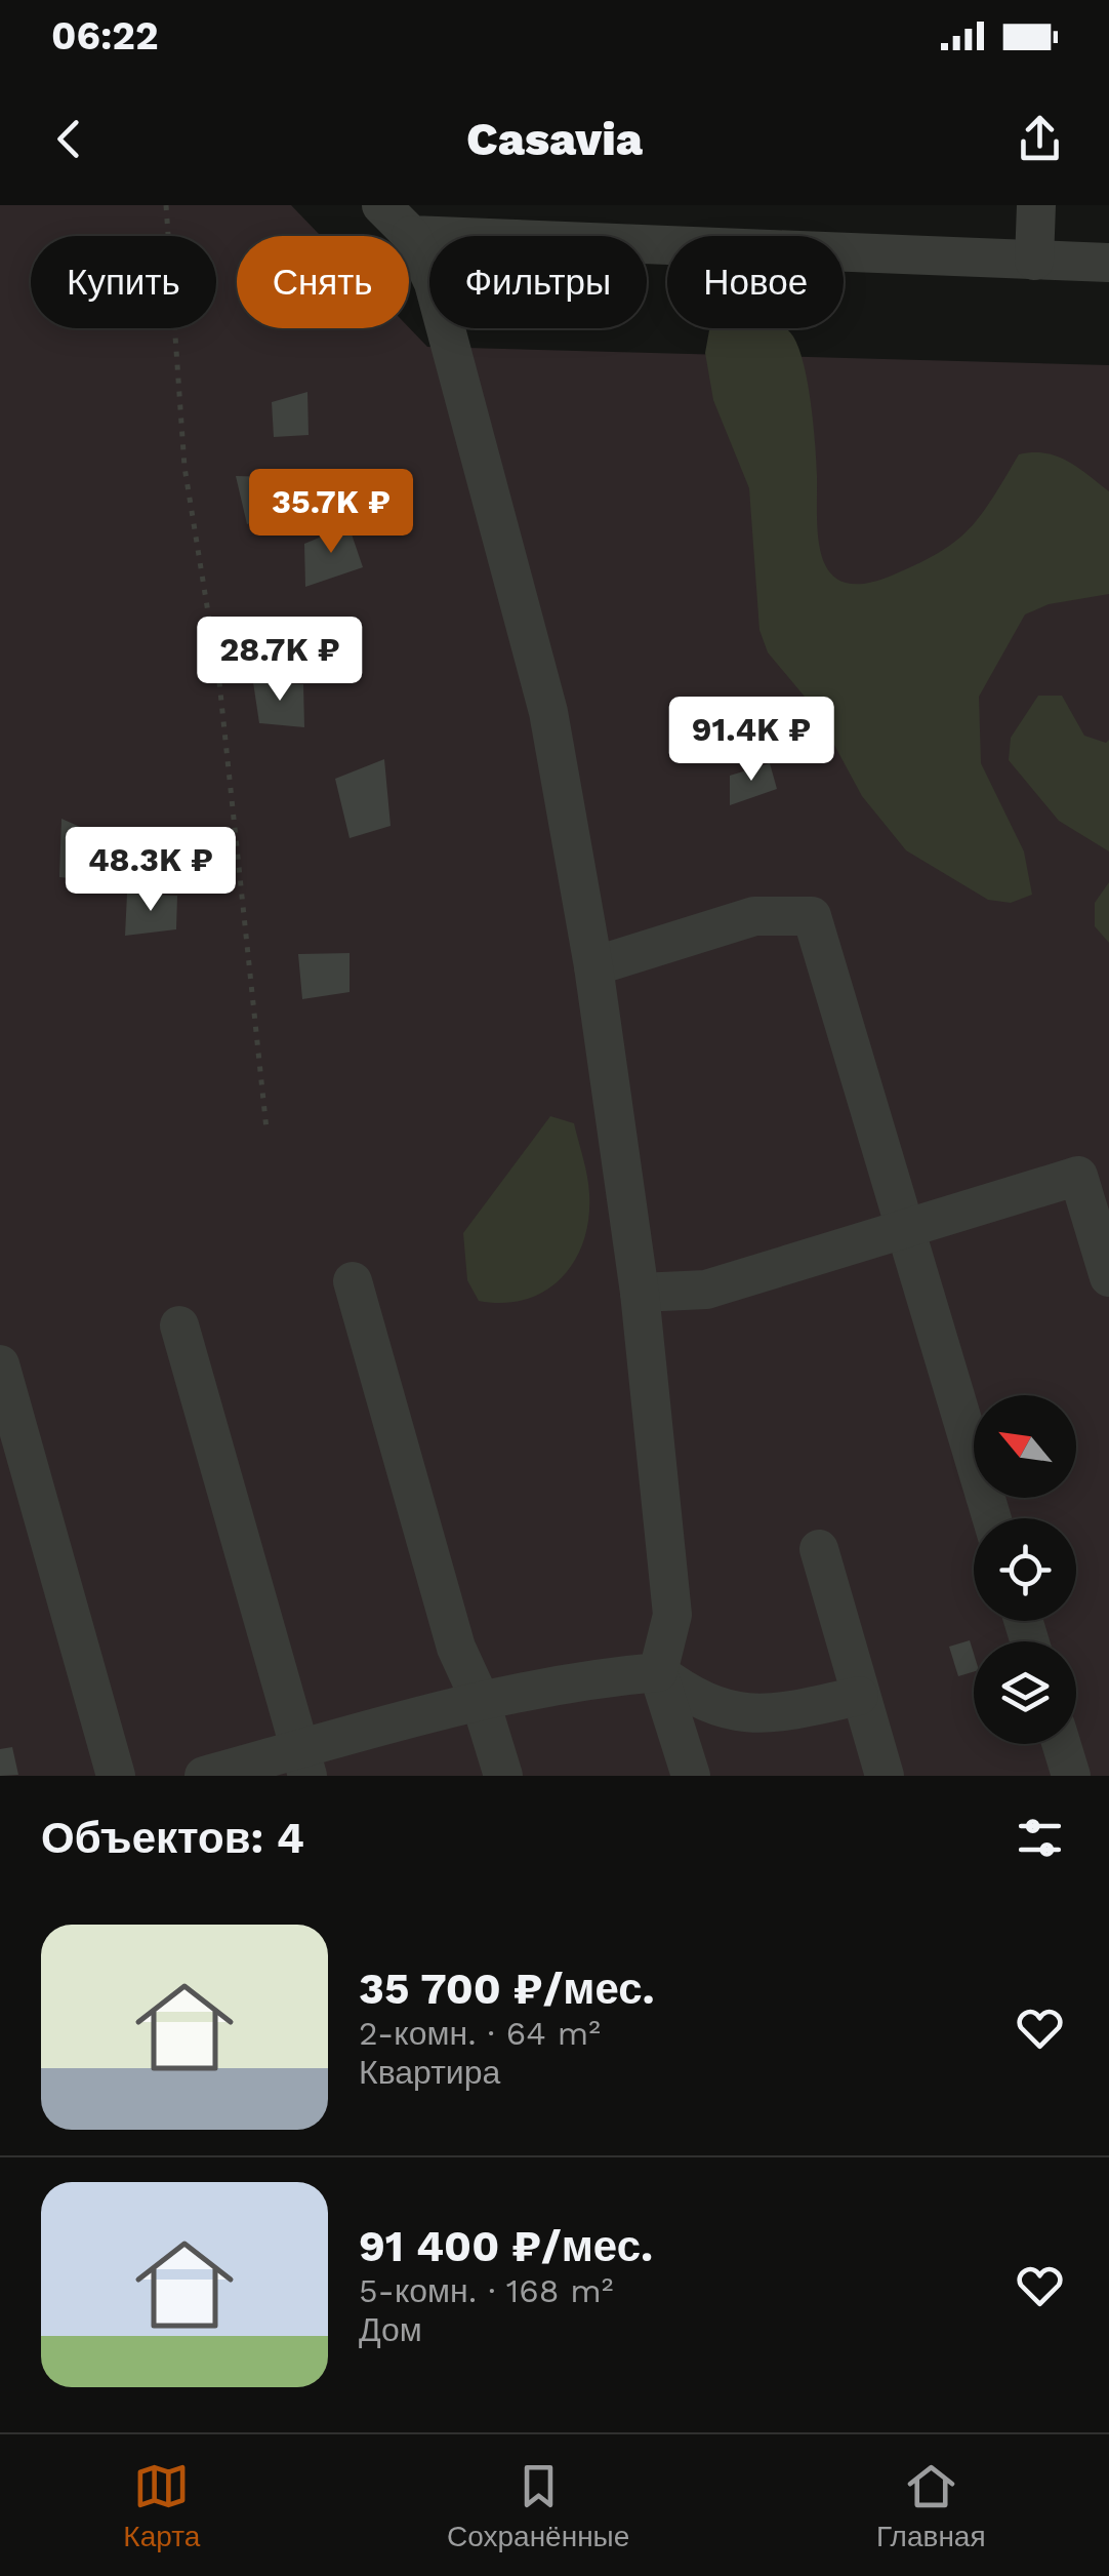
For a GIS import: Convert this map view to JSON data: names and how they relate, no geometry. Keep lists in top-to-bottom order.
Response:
{
  "north": "top left",
  "page": {
    "status": "06:22",
    "header": "Casavia",
    "chip": [
      "Купить",
      "Снять",
      "Фильтры",
      "Новое"
    ],
    "price": [
      "35.7K ₽",
      "28.7K ₽",
      "91.4K ₽",
      "48.3K ₽"
    ],
    "heading": "Объектов: 4",
    "list": [
      {
        "name": "35 700 ₽/мес.",
        "note": "2-комн. · 64 m² · Квартира"
      },
      {
        "name": "91 400 ₽/мес.",
        "note": "5-комн. · 168 m² · Дом"
      }
    ],
    "tabs": ["Карта", "Сохранённые", "Главная"]
  }
}
